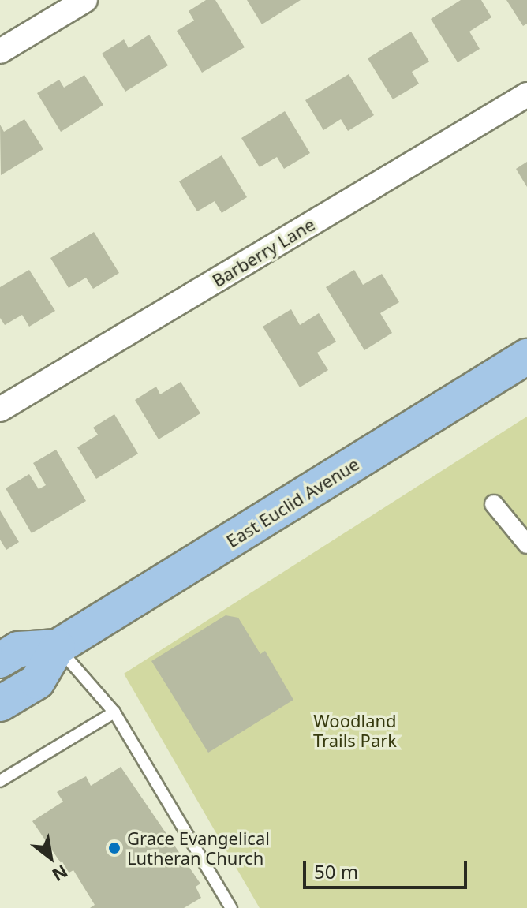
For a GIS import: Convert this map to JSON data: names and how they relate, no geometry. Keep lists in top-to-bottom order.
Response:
{
  "streets": {
    "main road": ["East Euclid Avenue"],
    "street": ["Barberry Lane"]
  },
  "parks": ["Woodland Trails Park"],
  "places": ["Grace Evangelical Lutheran Church"],
  "scale_bar": "50 m",
  "north": "bottom right"
}
